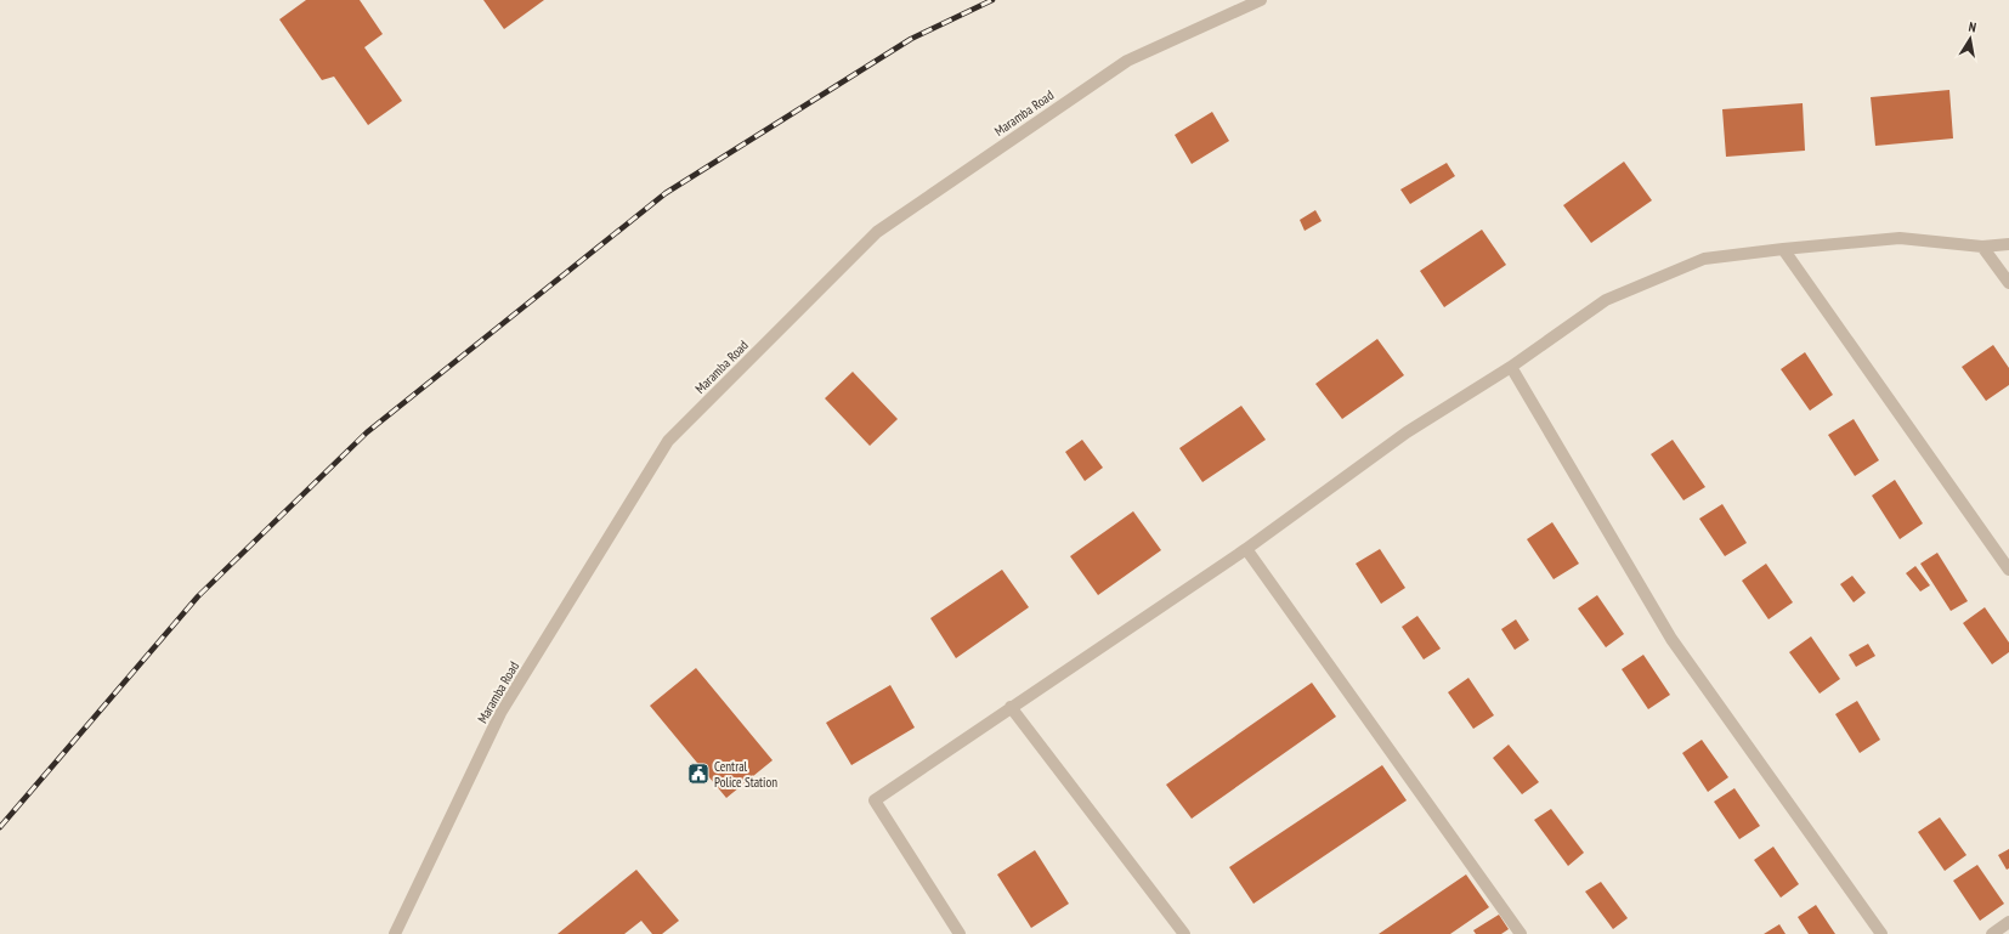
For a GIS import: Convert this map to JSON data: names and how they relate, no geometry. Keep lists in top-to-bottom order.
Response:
{
  "streets": {
    "street": ["Maramba Road"]
  },
  "places": {
    "public building": ["Central Police Station"]
  },
  "north": "top"
}
